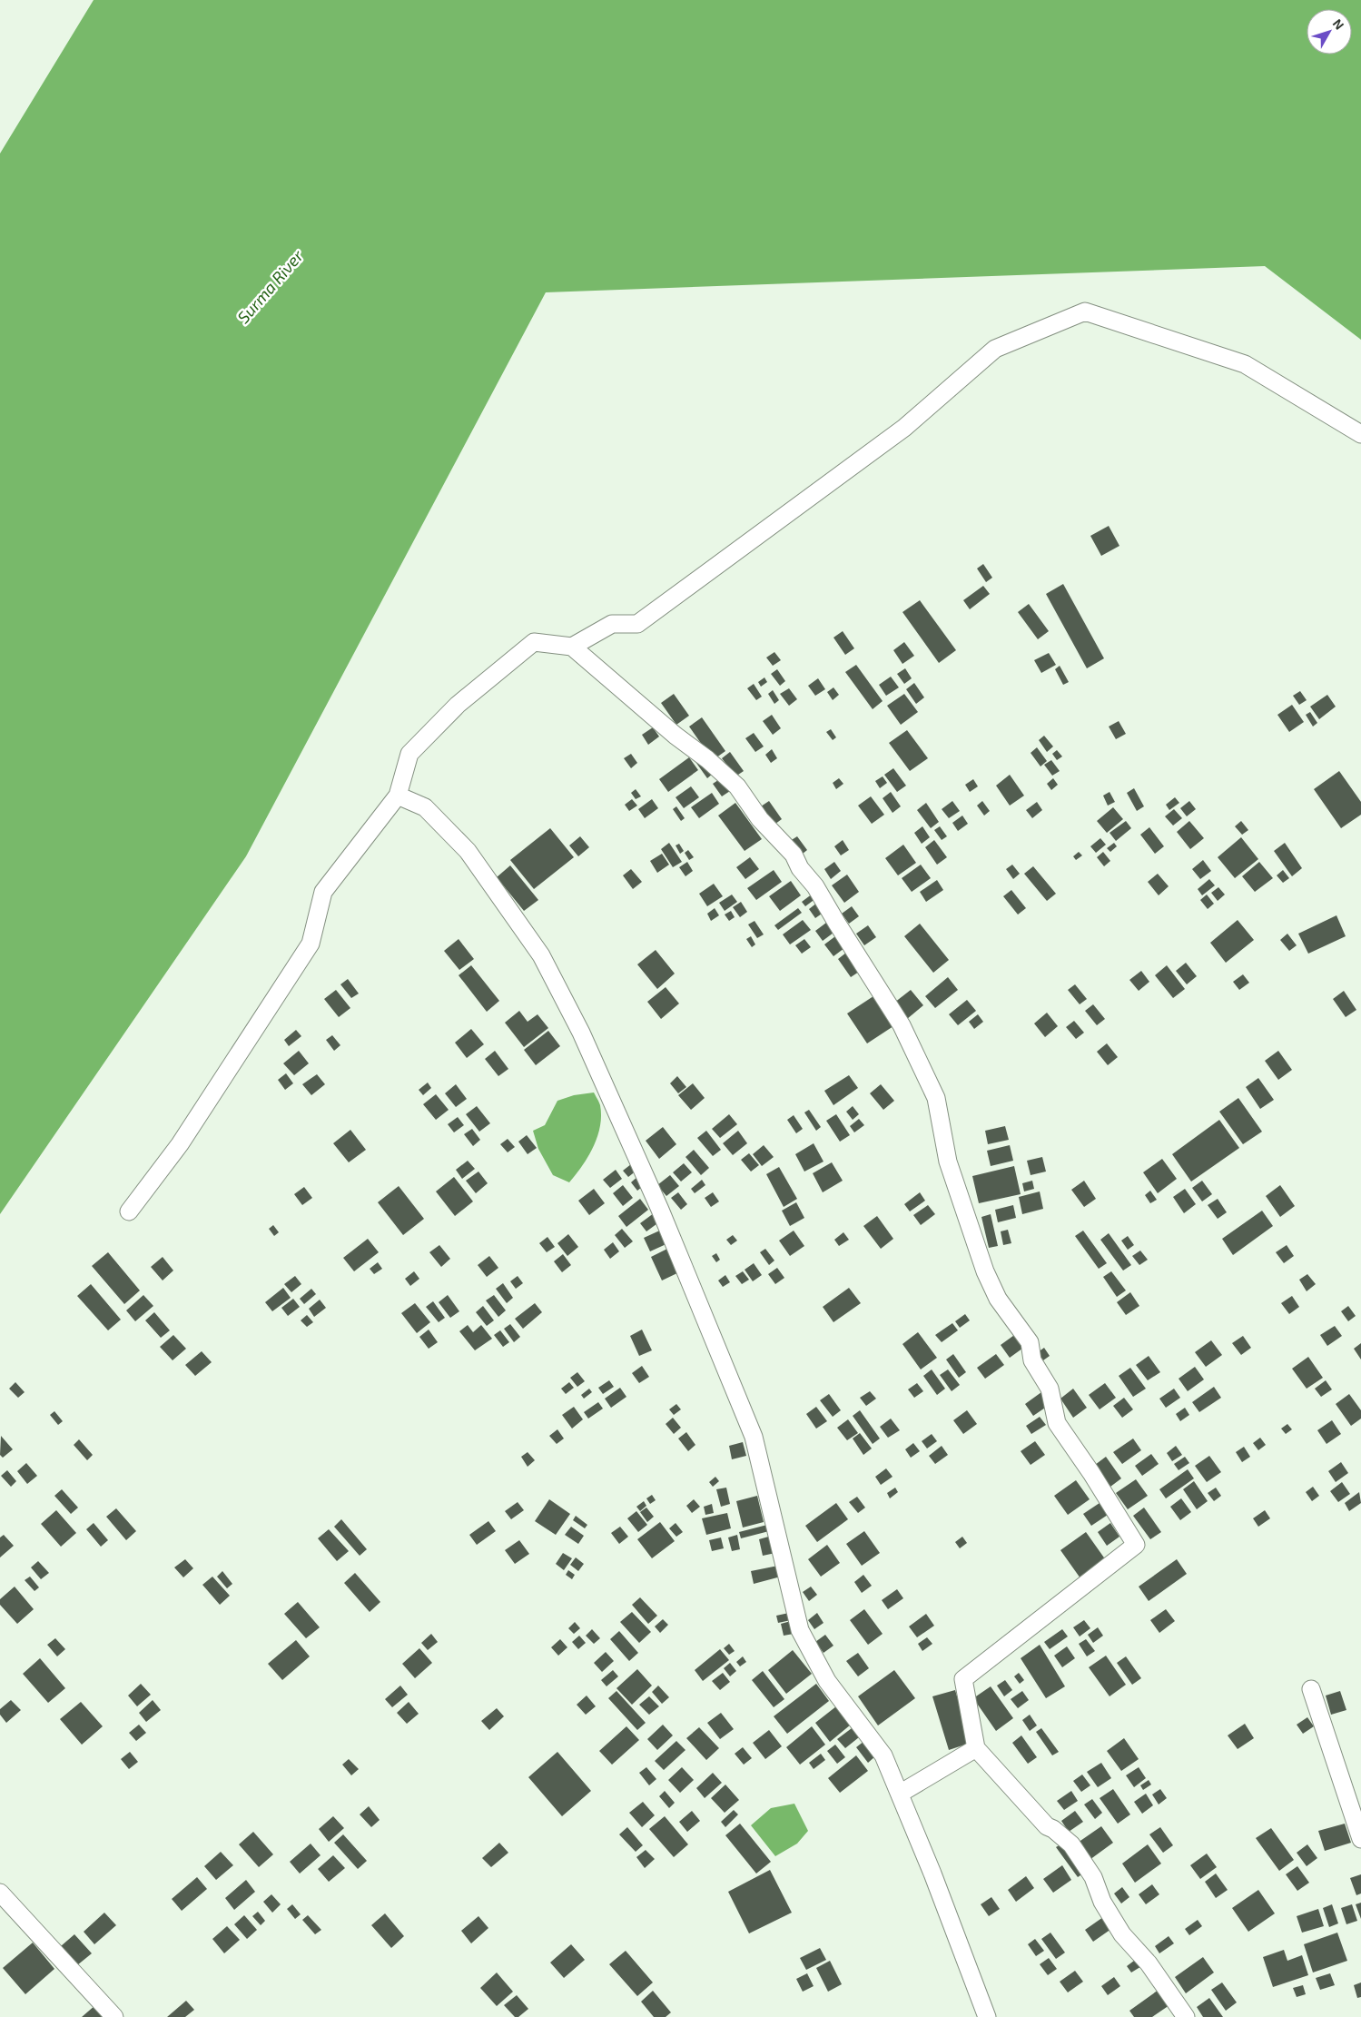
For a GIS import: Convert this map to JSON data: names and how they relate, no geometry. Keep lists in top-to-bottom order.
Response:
{
  "water": ["Surma River"],
  "north": "top right"
}
